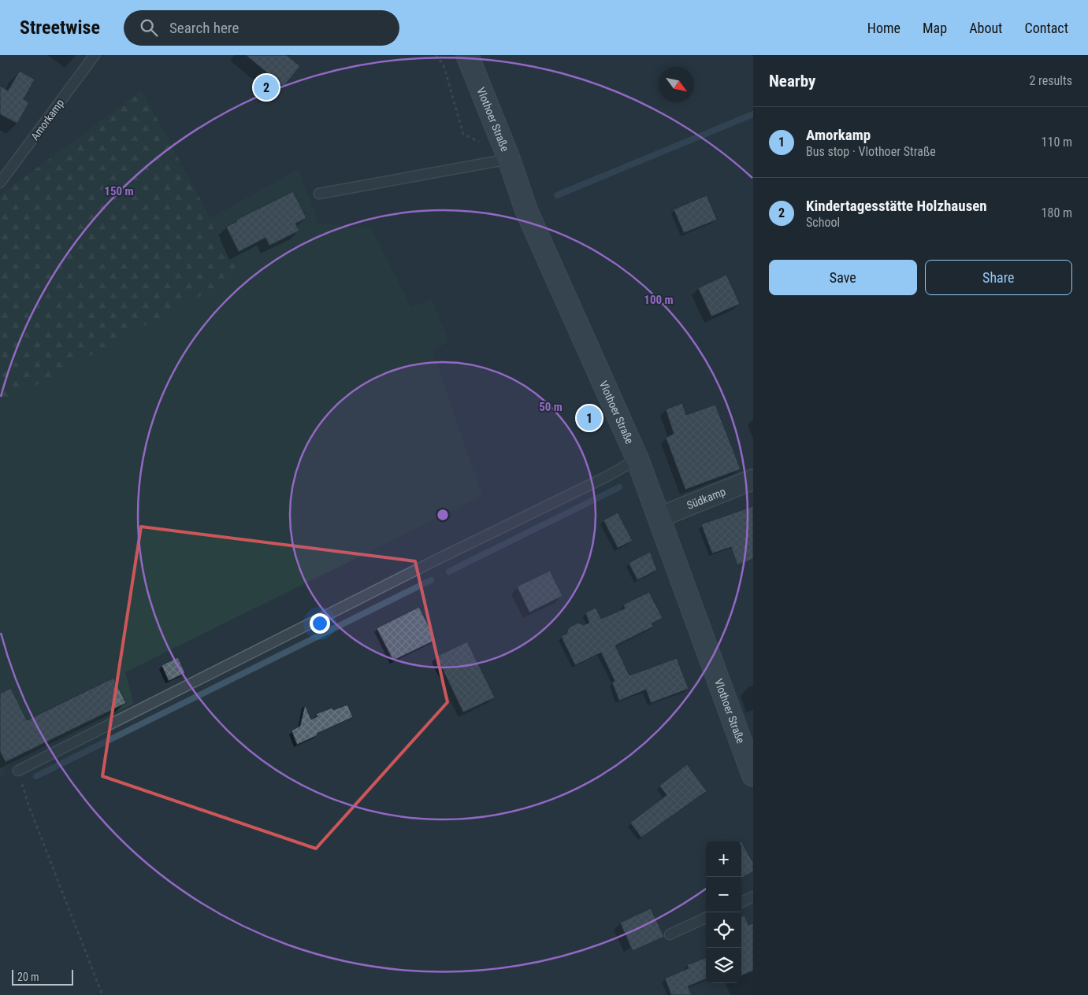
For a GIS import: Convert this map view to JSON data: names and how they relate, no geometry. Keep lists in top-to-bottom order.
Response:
{
  "streets": {
    "street": ["Vlothoer Straße", "Südkamp"],
    "lane": ["Amorkamp"]
  },
  "crossings": [
    ["Vlothoer Straße", "Südkamp"]
  ],
  "scale_bar": "20 m",
  "north": "bottom right",
  "page": {
    "header": "Streetwise",
    "search": "Search here",
    "nav": [
      "Home",
      "Map",
      "About",
      "Contact"
    ],
    "heading": ["Nearby", "2 results"],
    "pins": ["2", "1"],
    "list": [
      {
        "mark": "1",
        "name": "Amorkamp",
        "note": "Bus stop · Vlothoer Straße",
        "value": "110 m"
      },
      {
        "mark": "2",
        "name": "Kindertagesstätte Holzhausen",
        "note": "School",
        "value": "180 m"
      }
    ],
    "buttons": ["Save", "Share"],
    "map_buttons": ["+", "−"],
    "scale": "20 m"
  },
  "rings": ["150 m", "100 m", "50 m"]
}
